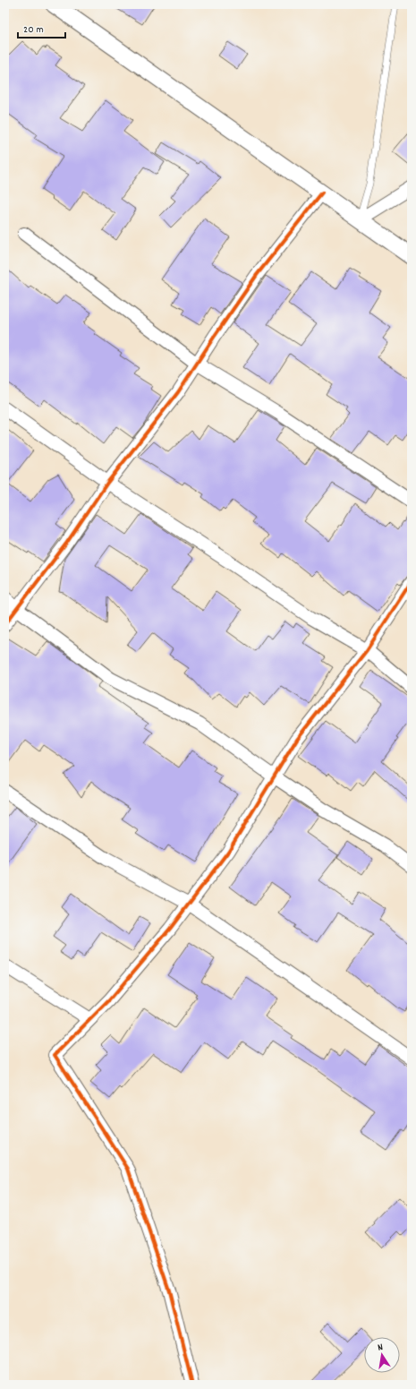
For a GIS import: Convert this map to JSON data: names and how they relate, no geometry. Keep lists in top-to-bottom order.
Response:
{
  "scale_bar": "20 m",
  "north": "top"
}
